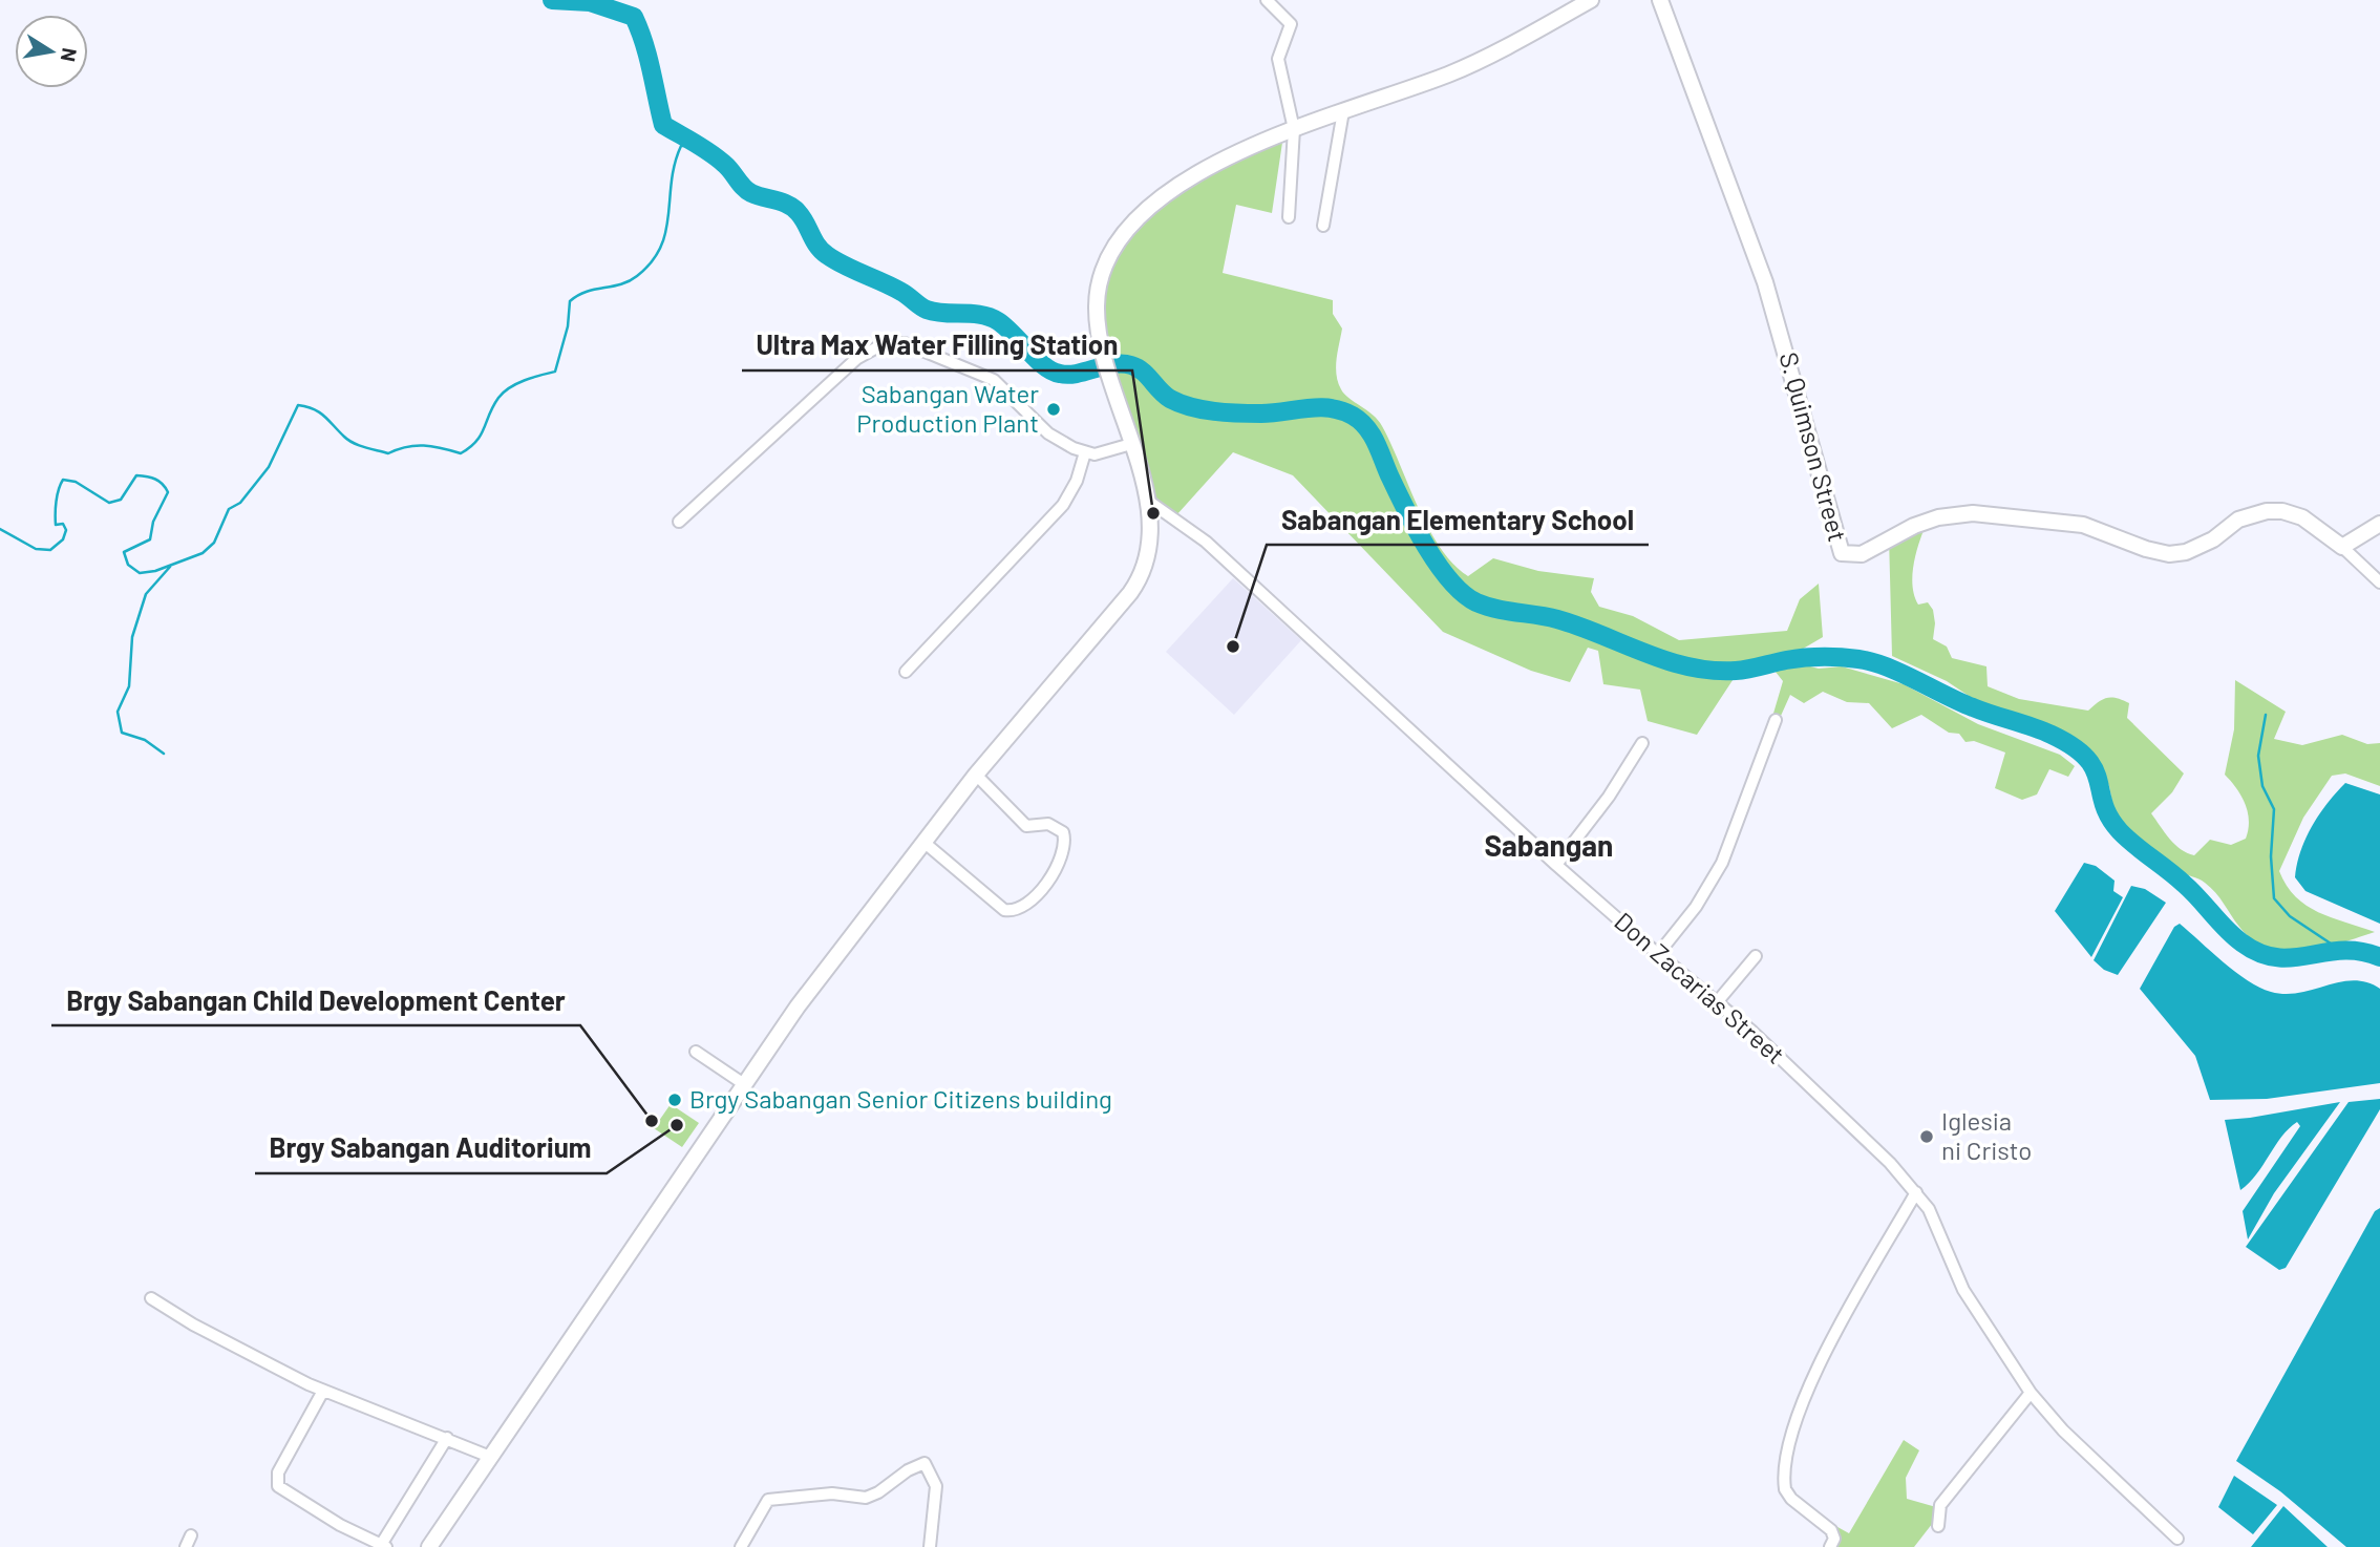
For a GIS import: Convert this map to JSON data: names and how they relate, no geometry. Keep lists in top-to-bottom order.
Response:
{
  "streets": {
    "street": ["S. Quimson Street", "Don Zacarias Street"]
  },
  "districts": ["Sabangan"],
  "places": [
    "Sabangan Water Production Plant",
    "Ultra Max Water Filling Station",
    "Sabangan Elementary School",
    "Brgy Sabangan Senior Citizens building",
    "Brgy Sabangan Child Development Center",
    "Brgy Sabangan Auditorium",
    "Iglesia ni Cristo"
  ],
  "north": "right"
}
